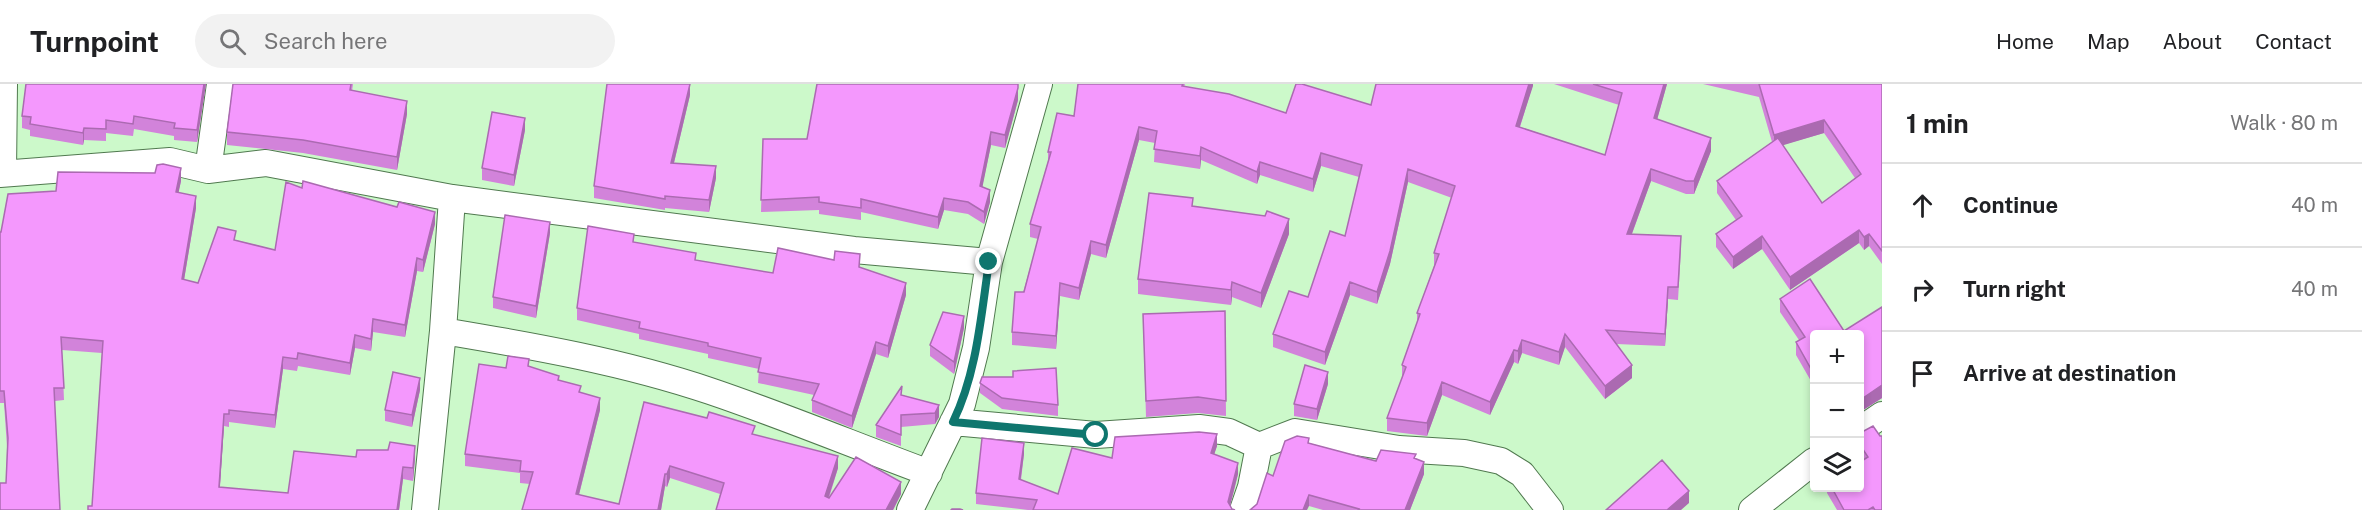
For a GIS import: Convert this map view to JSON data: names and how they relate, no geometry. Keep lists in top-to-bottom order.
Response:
{
  "page": {
    "header": "Turnpoint",
    "search": "Search here",
    "nav": [
      "Home",
      "Map",
      "About",
      "Contact"
    ],
    "heading": ["1 min", "Walk · 80 m"],
    "list": [
      ["Continue", "40 m"],
      ["Turn right", "40 m"],
      "Arrive at destination"
    ],
    "map_buttons": ["+", "−"]
  }
}
